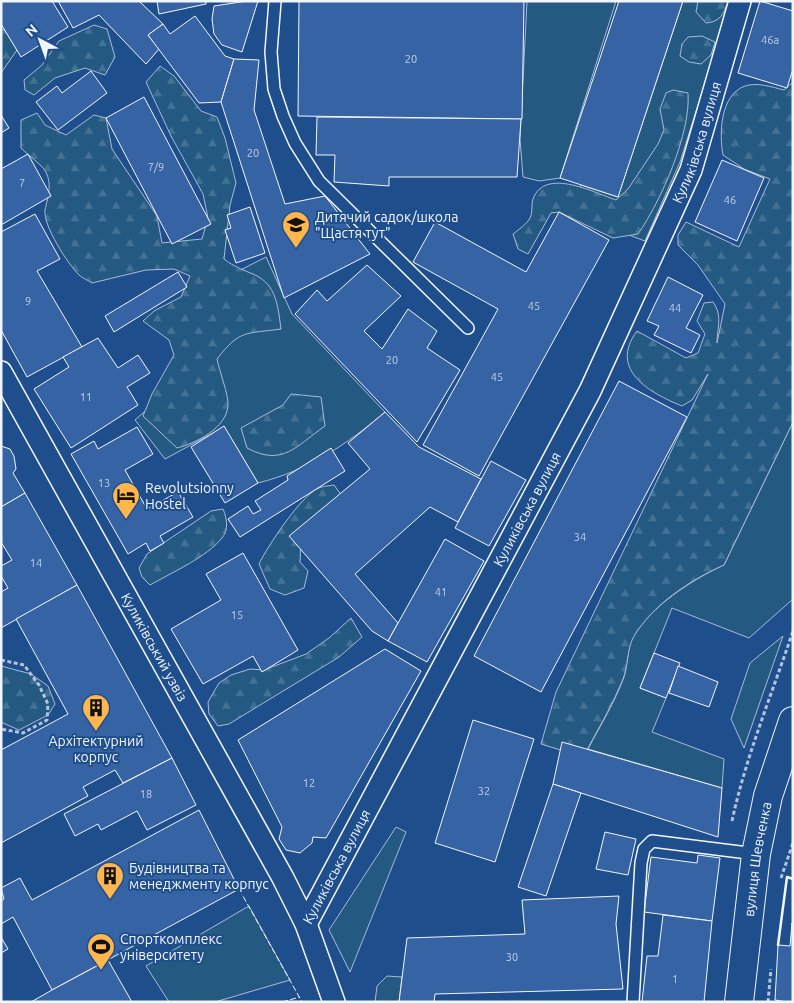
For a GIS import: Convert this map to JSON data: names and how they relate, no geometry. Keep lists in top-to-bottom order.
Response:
{
  "streets": {
    "main road": ["вулиця Шевченка"],
    "street": ["Куликівська вулиця", "Куликівський узвіз"]
  },
  "crossings": [
    ["Куликівська вулиця", "Куликівський узвіз"]
  ],
  "places": {
    "school or university": ["Дитячий садок/школа \"Щастя тут\""],
    "hotel": ["Revolutsionny Hostel"],
    "building": ["Архітектурний корпус", "Будівництва та менеджменту корпус"],
    "sports": ["Спорткомплекс університету"]
  },
  "house_numbers": [
    "46а",
    "20",
    "20",
    "7/9",
    "7",
    "46",
    "9",
    "45",
    "44",
    "20",
    "45",
    "11",
    "13",
    "34",
    "14",
    "41",
    "15",
    "12",
    "32",
    "18",
    "30",
    "1"
  ],
  "north": "top left"
}
